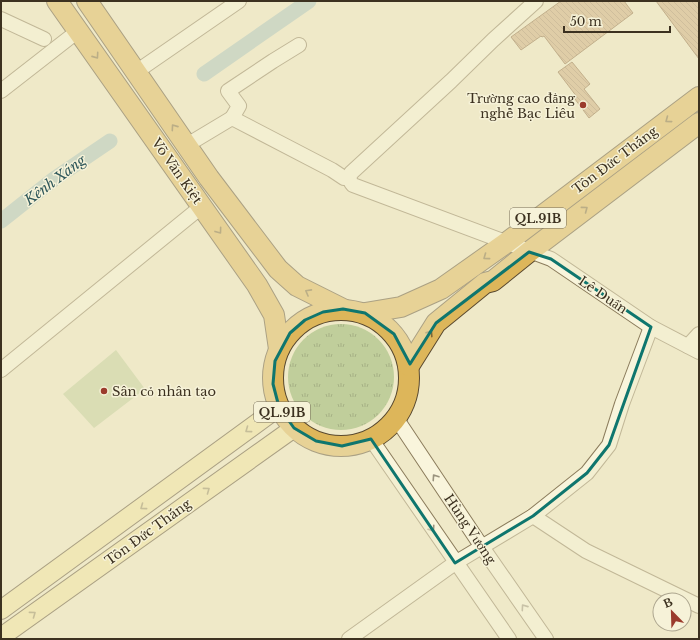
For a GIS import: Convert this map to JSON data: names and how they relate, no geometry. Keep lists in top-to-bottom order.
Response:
{
  "streets": {
    "highway": ["Tôn Đức Thắng", "Võ Văn Kiệt", "QL.91B"],
    "street": ["Lê Duẩn", "Hùng Vương"]
  },
  "crossings": [
    ["Tôn Đức Thắng", "Võ Văn Kiệt"],
    ["Tôn Đức Thắng", "Lê Duẩn"],
    ["Tôn Đức Thắng", "Hùng Vương"],
    ["Võ Văn Kiệt", "Hùng Vương"]
  ],
  "water": ["Kênh Xáng"],
  "places": ["Trường cao đẳng nghề Bạc Liêu", "Sân cỏ nhân tạo"],
  "scale_bar": "50 m",
  "north": "top left"
}
